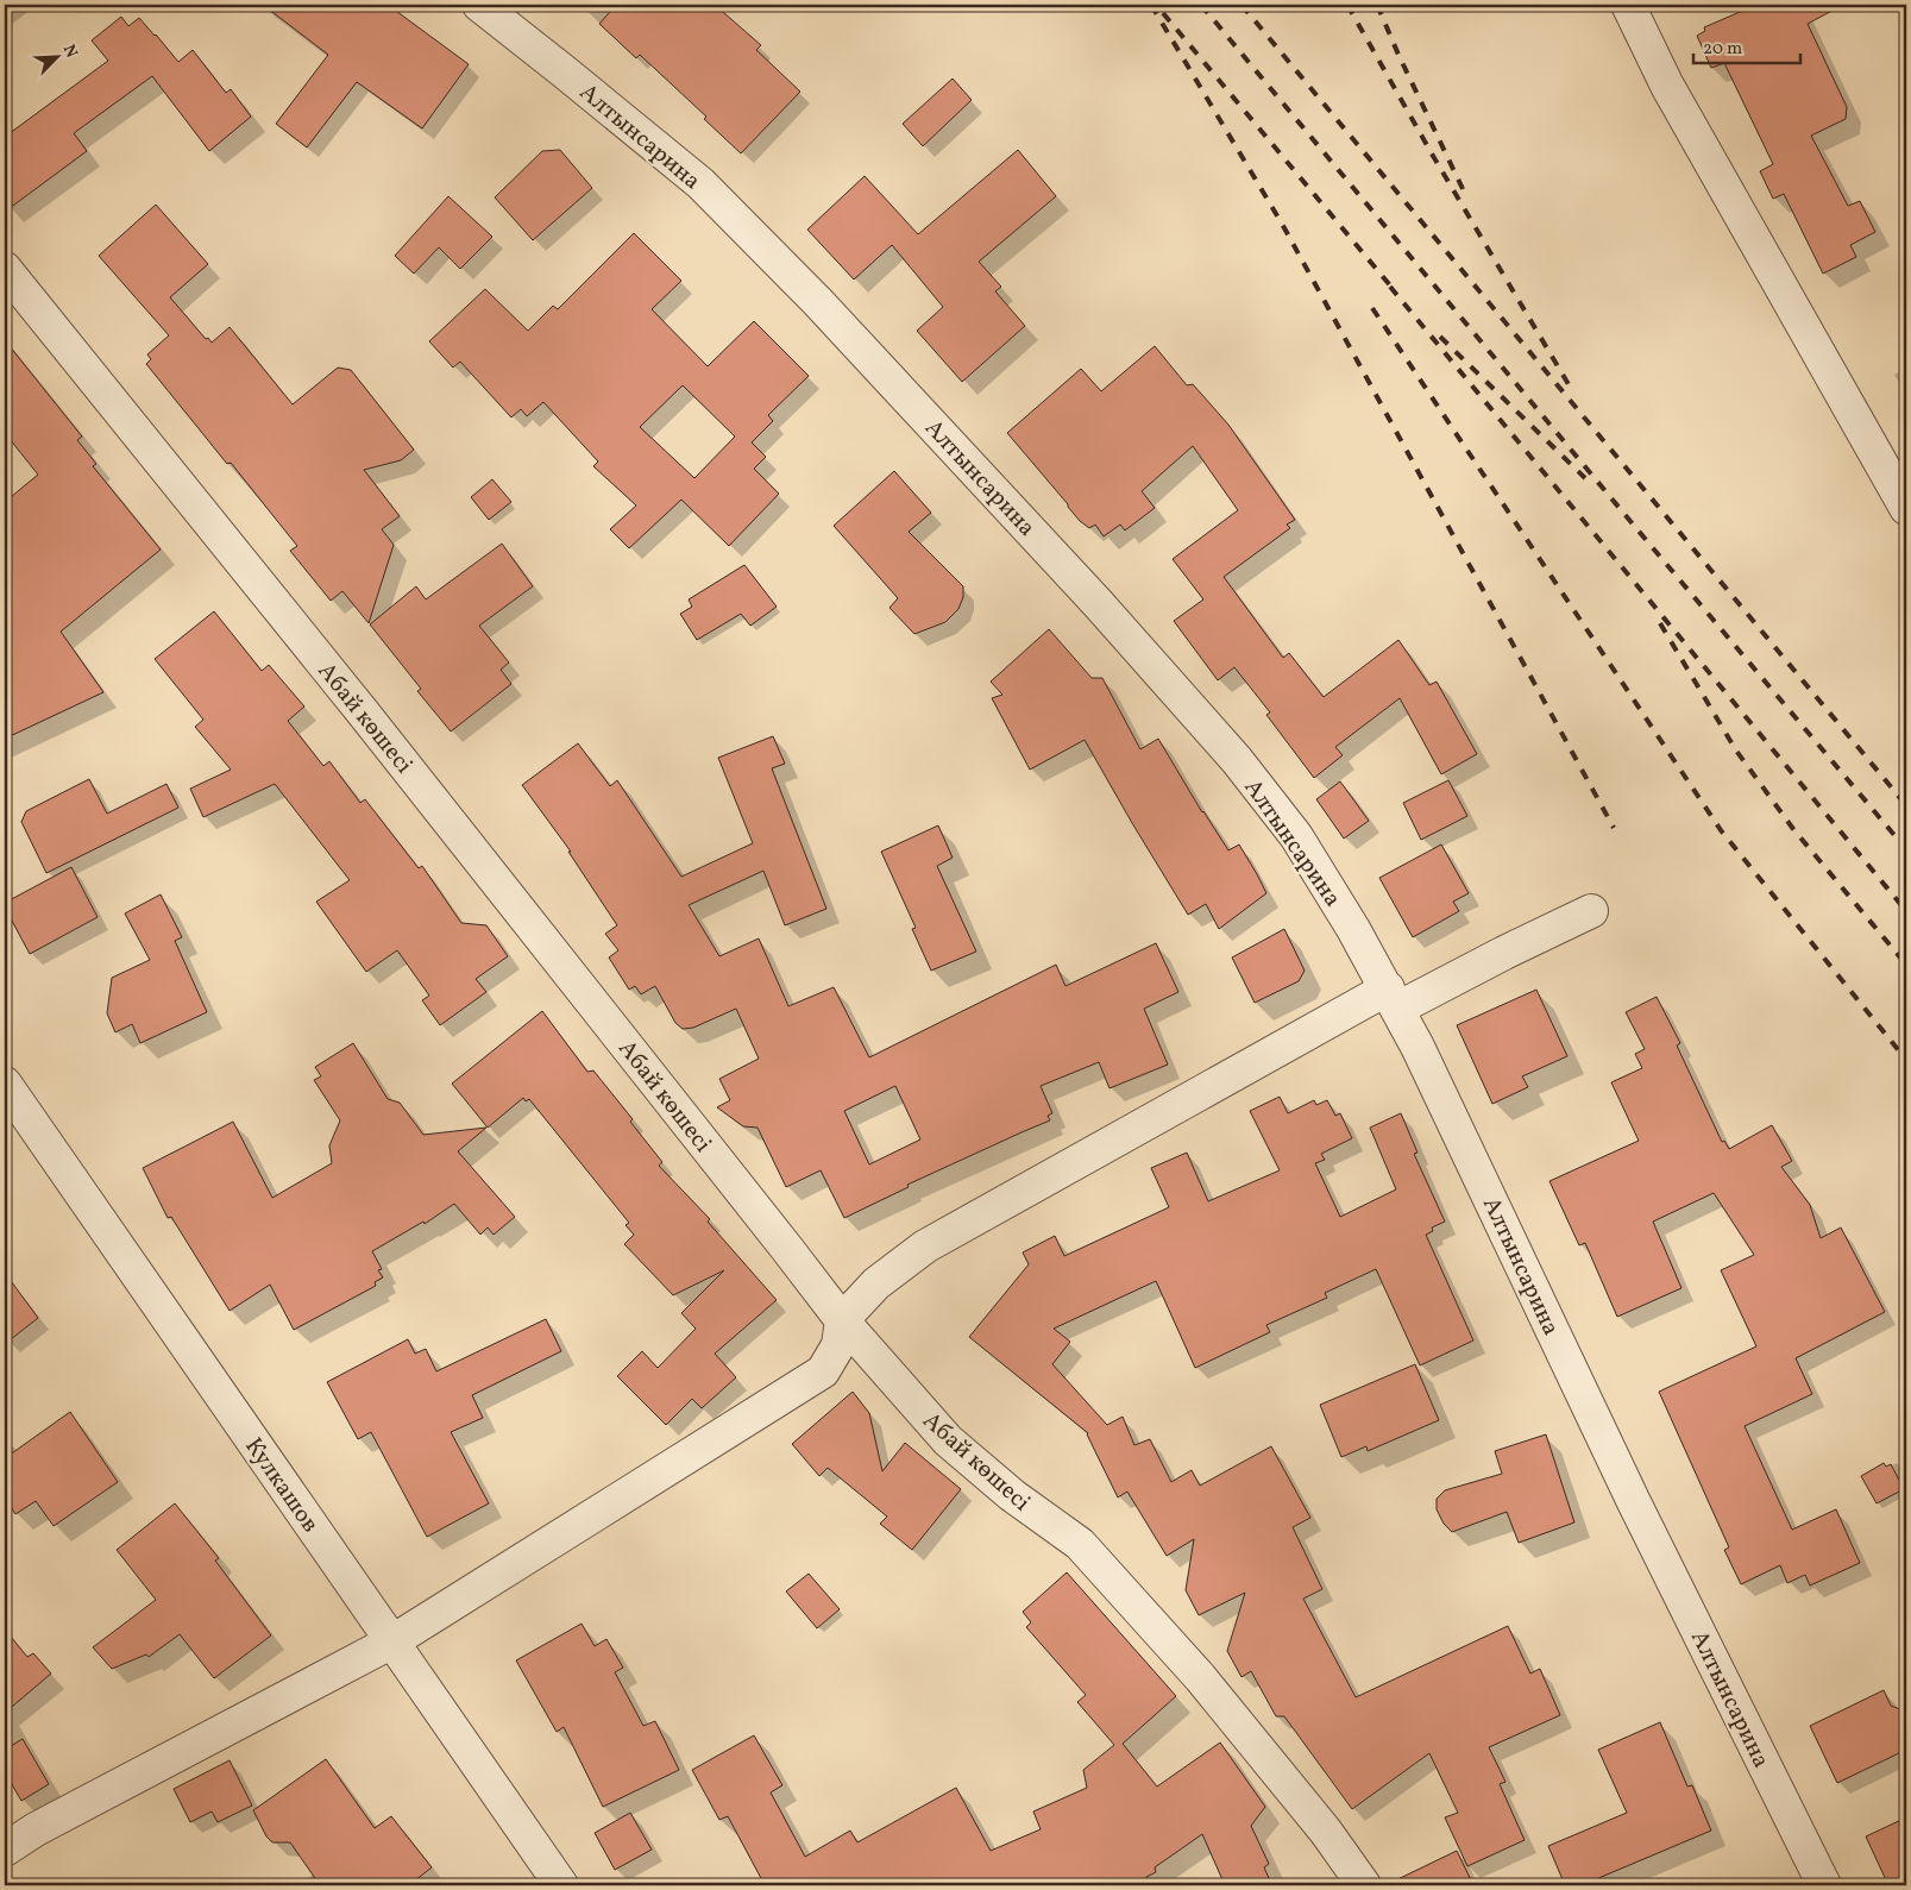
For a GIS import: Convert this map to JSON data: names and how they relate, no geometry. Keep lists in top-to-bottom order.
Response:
{
  "streets": {
    "street": ["Алтынсарина", "Абай көшесі", "Кулкашов"]
  },
  "scale_bar": "20 m",
  "north": "top right"
}
